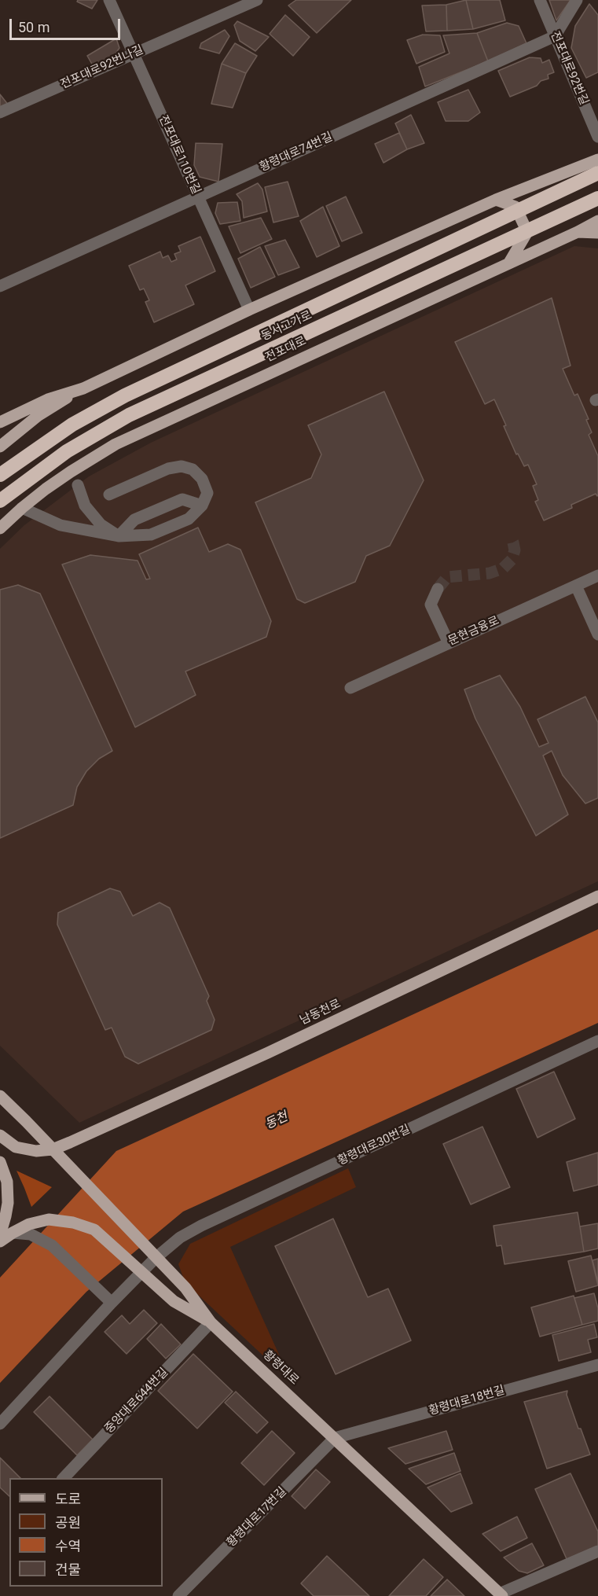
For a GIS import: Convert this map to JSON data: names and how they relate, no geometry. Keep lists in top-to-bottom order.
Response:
{
  "streets": {
    "highway": ["동서고가로"],
    "main road": ["전포대로", "남동천로", "황령대로"],
    "street": [
      "전포대로92번나길",
      "전포대로92번길",
      "황령대로74번길",
      "전포대로110번길",
      "문현금융로",
      "황령대로30번길",
      "중앙대로644번길",
      "황령대로18번길",
      "황령대로17번길"
    ]
  },
  "crossings": [
    ["전포대로92번나길", "전포대로110번길"],
    ["전포대로92번길", "황령대로74번길"],
    ["황령대로74번길", "전포대로110번길"],
    ["남동천로", "황령대로"],
    ["황령대로30번길", "황령대로"],
    ["황령대로", "중앙대로644번길"],
    ["황령대로", "황령대로18번길"],
    ["황령대로", "황령대로17번길"],
    ["황령대로18번길", "황령대로17번길"]
  ],
  "water": ["동천"],
  "legend": [
    "도로",
    "공원",
    "수역",
    "건물"
  ],
  "scale_bar": "50 m"
}
